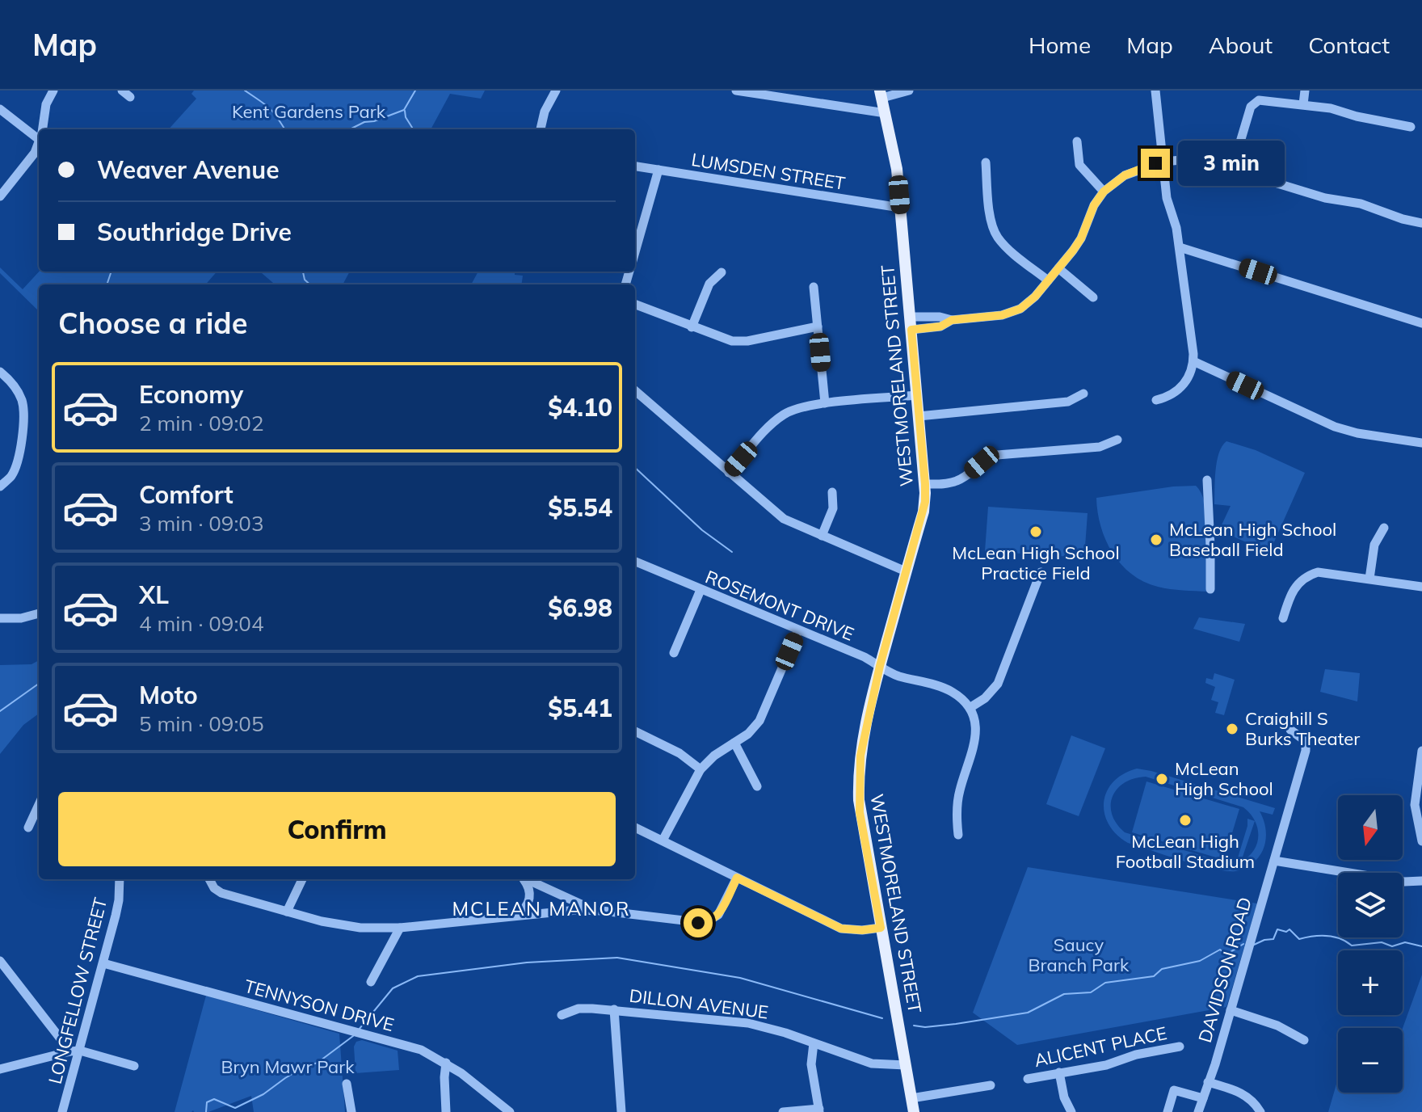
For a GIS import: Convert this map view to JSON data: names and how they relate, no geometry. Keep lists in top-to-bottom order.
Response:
{
  "streets": {
    "main road": ["WESTMORELAND STREET"],
    "street": [
      "LUMSDEN STREET",
      "ROSEMONT DRIVE",
      "DAVIDSON ROAD",
      "LONGFELLOW STREET",
      "DILLON AVENUE",
      "TENNYSON DRIVE",
      "ALICENT PLACE"
    ]
  },
  "crossings": [
    ["LUMSDEN STREET", "WESTMORELAND STREET"],
    ["WESTMORELAND STREET", "ROSEMONT DRIVE"],
    ["WESTMORELAND STREET", "DILLON AVENUE"],
    ["LONGFELLOW STREET", "TENNYSON DRIVE"]
  ],
  "districts": ["MCLEAN MANOR"],
  "parks": ["Kent Gardens Park", "Saucy Branch Park", "Bryn Mawr Park"],
  "places": [
    "McLean High School Practice Field",
    "McLean High School Baseball Field",
    "Craighill S Burks Theater",
    "McLean High School",
    "McLean High Football Stadium"
  ],
  "north": "bottom",
  "page": {
    "header": "Map",
    "nav": [
      "Home",
      "Map",
      "About",
      "Contact"
    ],
    "banner": ["Weaver Avenue", "Southridge Drive"],
    "bubble": "3 min",
    "heading": "Choose a ride",
    "list": [
      {
        "name": "Economy",
        "note": "2 min · 09:02",
        "value": "$4.10"
      },
      {
        "name": "Comfort",
        "note": "3 min · 09:03",
        "value": "$5.54"
      },
      {
        "name": "XL",
        "note": "4 min · 09:04",
        "value": "$6.98"
      },
      {
        "name": "Moto",
        "note": "5 min · 09:05",
        "value": "$5.41"
      }
    ],
    "buttons": "Confirm",
    "map_buttons": ["+", "−"]
  }
}
